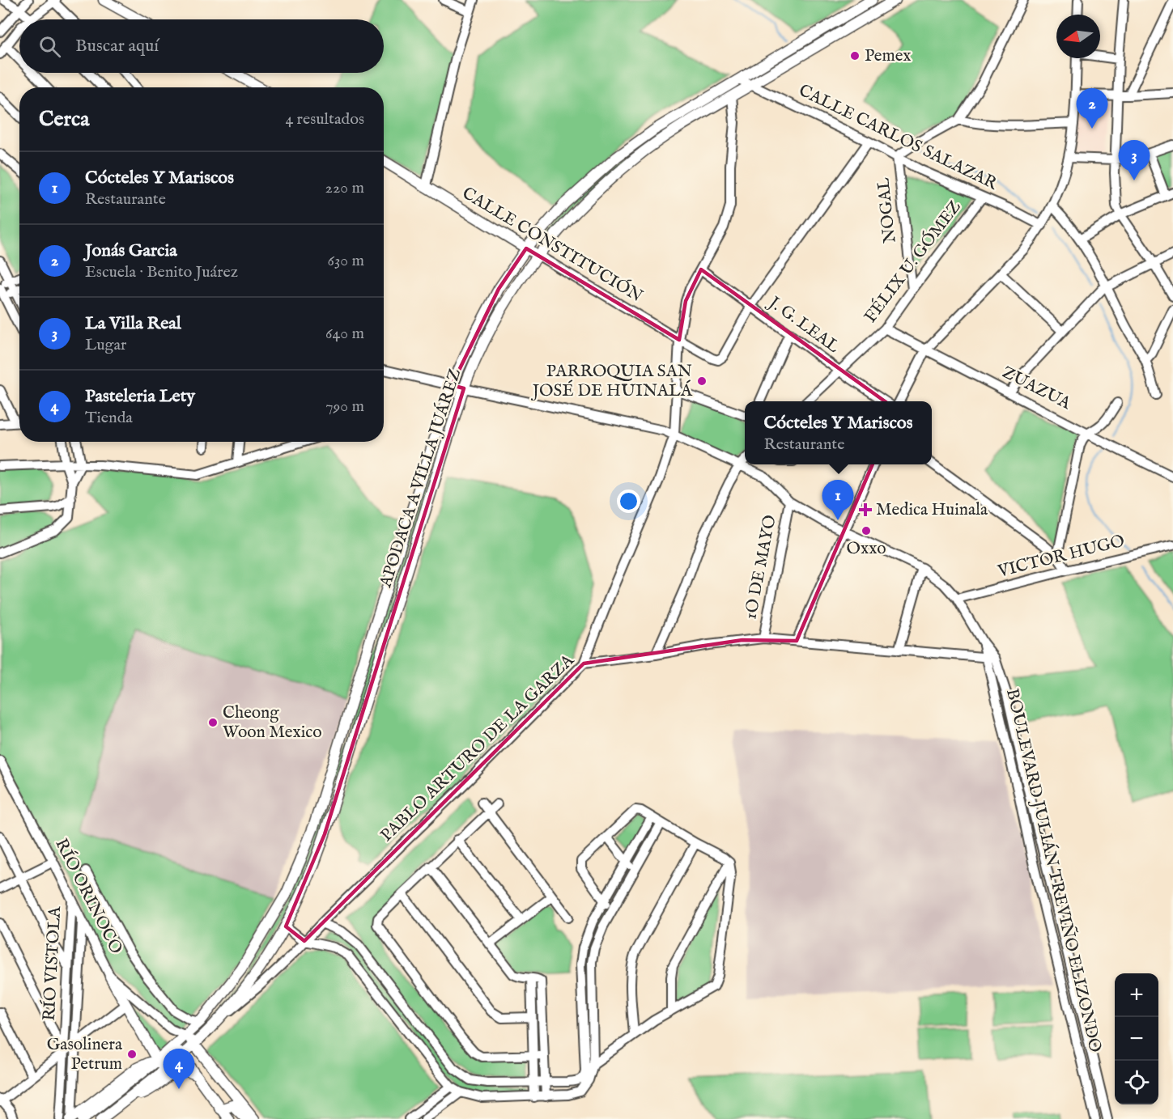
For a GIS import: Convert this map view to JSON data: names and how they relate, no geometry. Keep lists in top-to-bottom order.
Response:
{
  "streets": {
    "main road": ["CALLE CONSTITUCIÓN", "APODACA A VILLA JUÁREZ"],
    "street": [
      "CALLE CARLOS SALAZAR",
      "NOGAL",
      "FÉLIX U. GÓMEZ",
      "J. G. LEAL",
      "ZUAZUA",
      "VICTOR HUGO",
      "1O DE MAYO",
      "PABLO ARTURO DE LA GARZA",
      "BOULEVARD JULIÁN TREVIÑO ELIZONDO",
      "RÍO ORINOCO",
      "RÍO VISTOLA"
    ]
  },
  "crossings": [
    ["CALLE CARLOS SALAZAR", "NOGAL"],
    ["CALLE CARLOS SALAZAR", "FÉLIX U. GÓMEZ"],
    ["CALLE CARLOS SALAZAR", "APODACA A VILLA JUÁREZ"],
    ["NOGAL", "FÉLIX U. GÓMEZ"],
    ["CALLE CONSTITUCIÓN", "J. G. LEAL"],
    ["CALLE CONSTITUCIÓN", "APODACA A VILLA JUÁREZ"],
    ["FÉLIX U. GÓMEZ", "J. G. LEAL"],
    ["FÉLIX U. GÓMEZ", "ZUAZUA"],
    ["APODACA A VILLA JUÁREZ", "PABLO ARTURO DE LA GARZA"],
    ["APODACA A VILLA JUÁREZ", "RÍO ORINOCO"],
    ["1O DE MAYO", "PABLO ARTURO DE LA GARZA"],
    ["PABLO ARTURO DE LA GARZA", "BOULEVARD JULIÁN TREVIÑO ELIZONDO"],
    ["RÍO ORINOCO", "RÍO VISTOLA"]
  ],
  "places": {
    "other": [
      "Pemex",
      "PARROQUIA SAN JOSÉ DE HUINALÁ",
      "Oxxo",
      "Cheong Woon Mexico",
      "Gasolinera Petrum"
    ],
    "health": ["Medica Huinala"]
  },
  "north": "left",
  "page": {
    "search": "Buscar aquí",
    "heading": ["Cerca", "4 resultados"],
    "pins": [
      "2",
      "3",
      "1",
      "4"
    ],
    "list": [
      {
        "mark": "1",
        "name": "Cócteles Y Mariscos",
        "note": "Restaurante",
        "value": "220 m"
      },
      {
        "mark": "2",
        "name": "Jonás Garcia",
        "note": "Escuela · Benito Juárez",
        "value": "630 m"
      },
      {
        "mark": "3",
        "name": "La Villa Real",
        "note": "Lugar",
        "value": "640 m"
      },
      {
        "mark": "4",
        "name": "Pasteleria Lety",
        "note": "Tienda",
        "value": "790 m"
      }
    ],
    "popup": ["Cócteles Y Mariscos", "Restaurante"],
    "map_buttons": ["+", "−"]
  }
}
